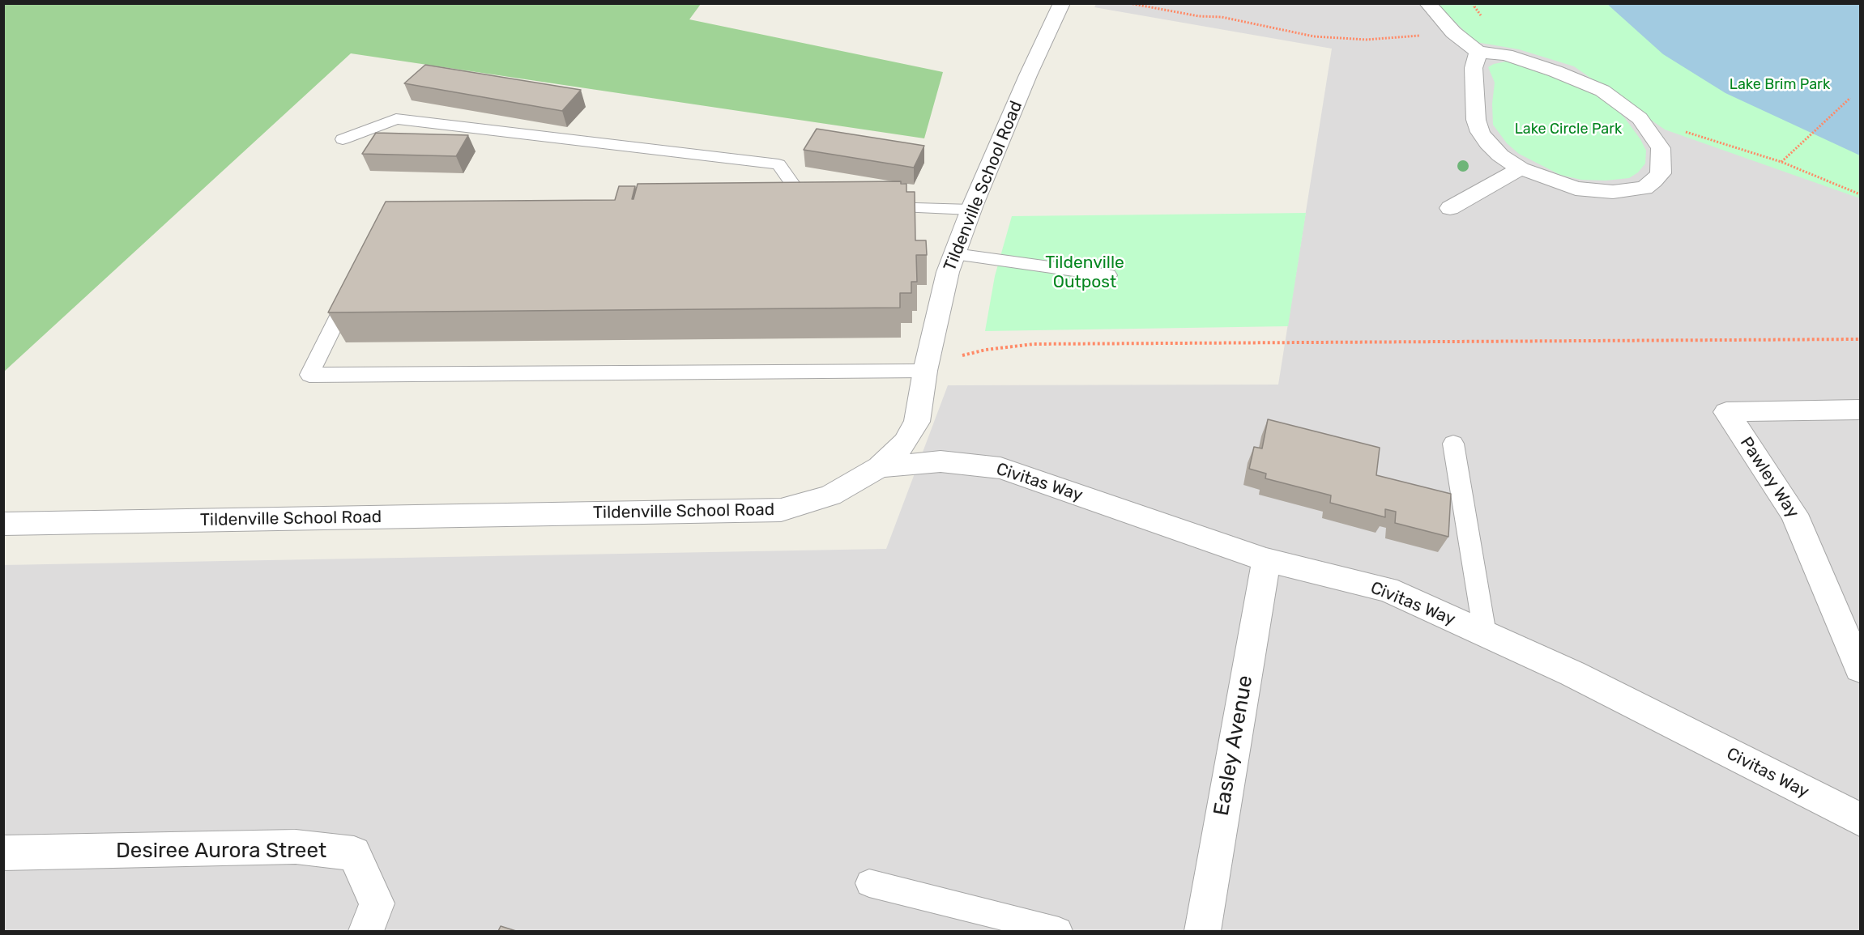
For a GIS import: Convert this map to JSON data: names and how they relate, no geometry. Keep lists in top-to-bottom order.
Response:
{
  "streets": {
    "street": [
      "Tildenville School Road",
      "Pawley Way",
      "Civitas Way",
      "Easley Avenue",
      "Desiree Aurora Street"
    ]
  },
  "crossings": [
    ["Tildenville School Road", "Civitas Way"],
    ["Civitas Way", "Easley Avenue"]
  ],
  "parks": ["Lake Brim Park", "Lake Circle Park", "Tildenville Outpost"]
}
